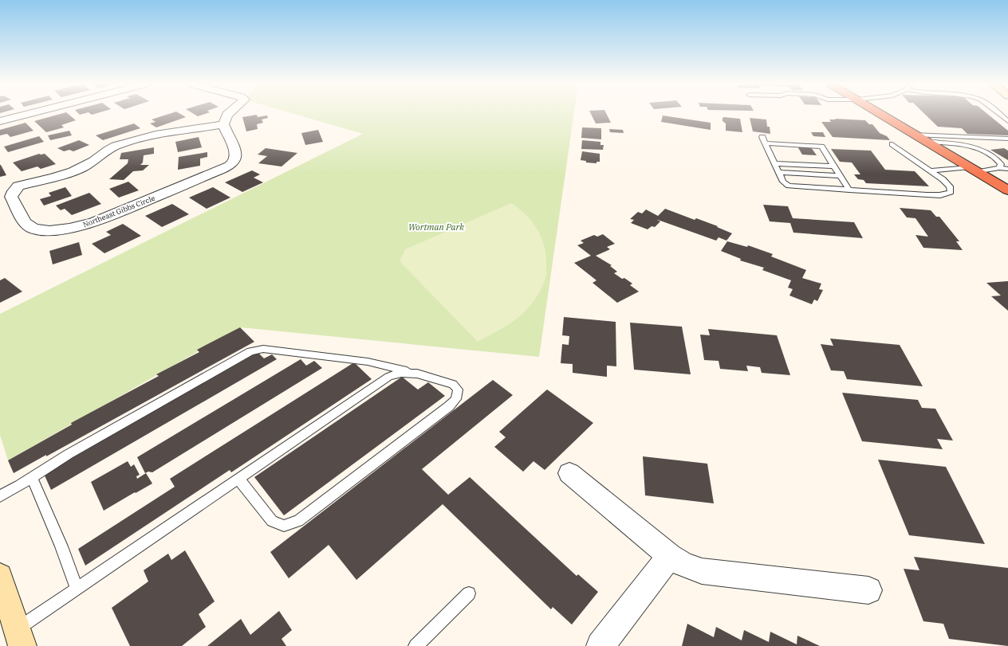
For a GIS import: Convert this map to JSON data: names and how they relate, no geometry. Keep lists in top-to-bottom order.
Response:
{
  "streets": {
    "street": ["Northeast Gibbs Circle"]
  },
  "parks": ["Wortman Park"]
}
